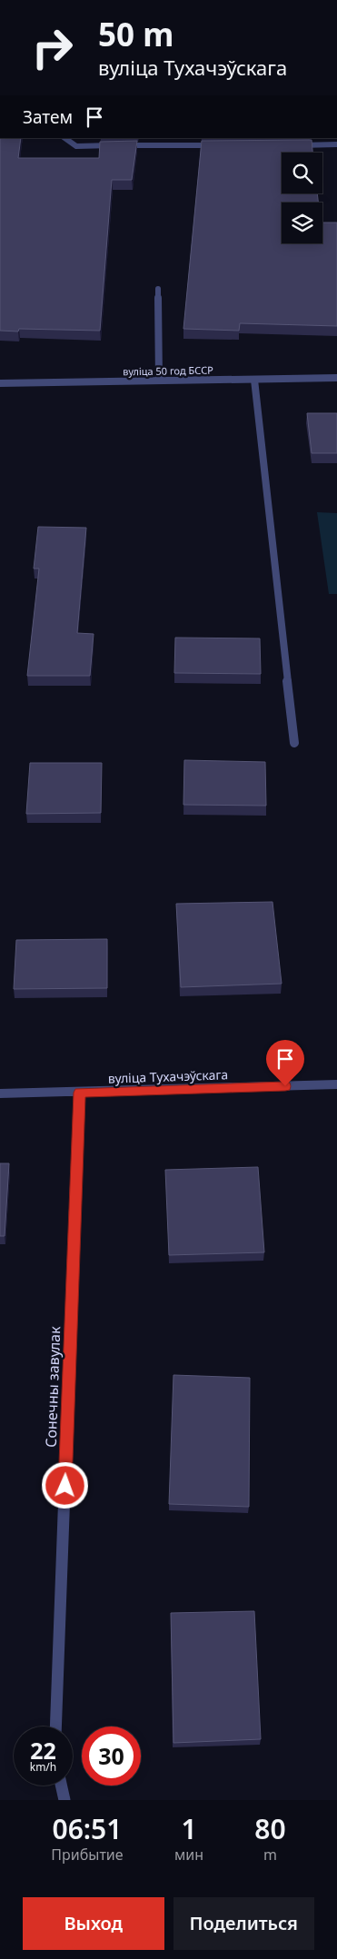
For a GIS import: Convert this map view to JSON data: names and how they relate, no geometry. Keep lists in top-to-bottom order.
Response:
{
  "streets": {
    "street": ["вуліца 50 год БССР", "вуліца Тухачэўскага", "Сонечны завулак"]
  },
  "crossings": [
    ["вуліца Тухачэўскага", "Сонечны завулак"]
  ],
  "page": {
    "turn": ["50 m", "вуліца Тухачэўскага"],
    "then": "Затем",
    "speed": "22 km/h",
    "limit": "30",
    "eta": [
      "06:51",
      "Прибытие",
      "1",
      "мин",
      "80",
      "m"
    ],
    "buttons": ["Выход", "Поделиться"]
  }
}
